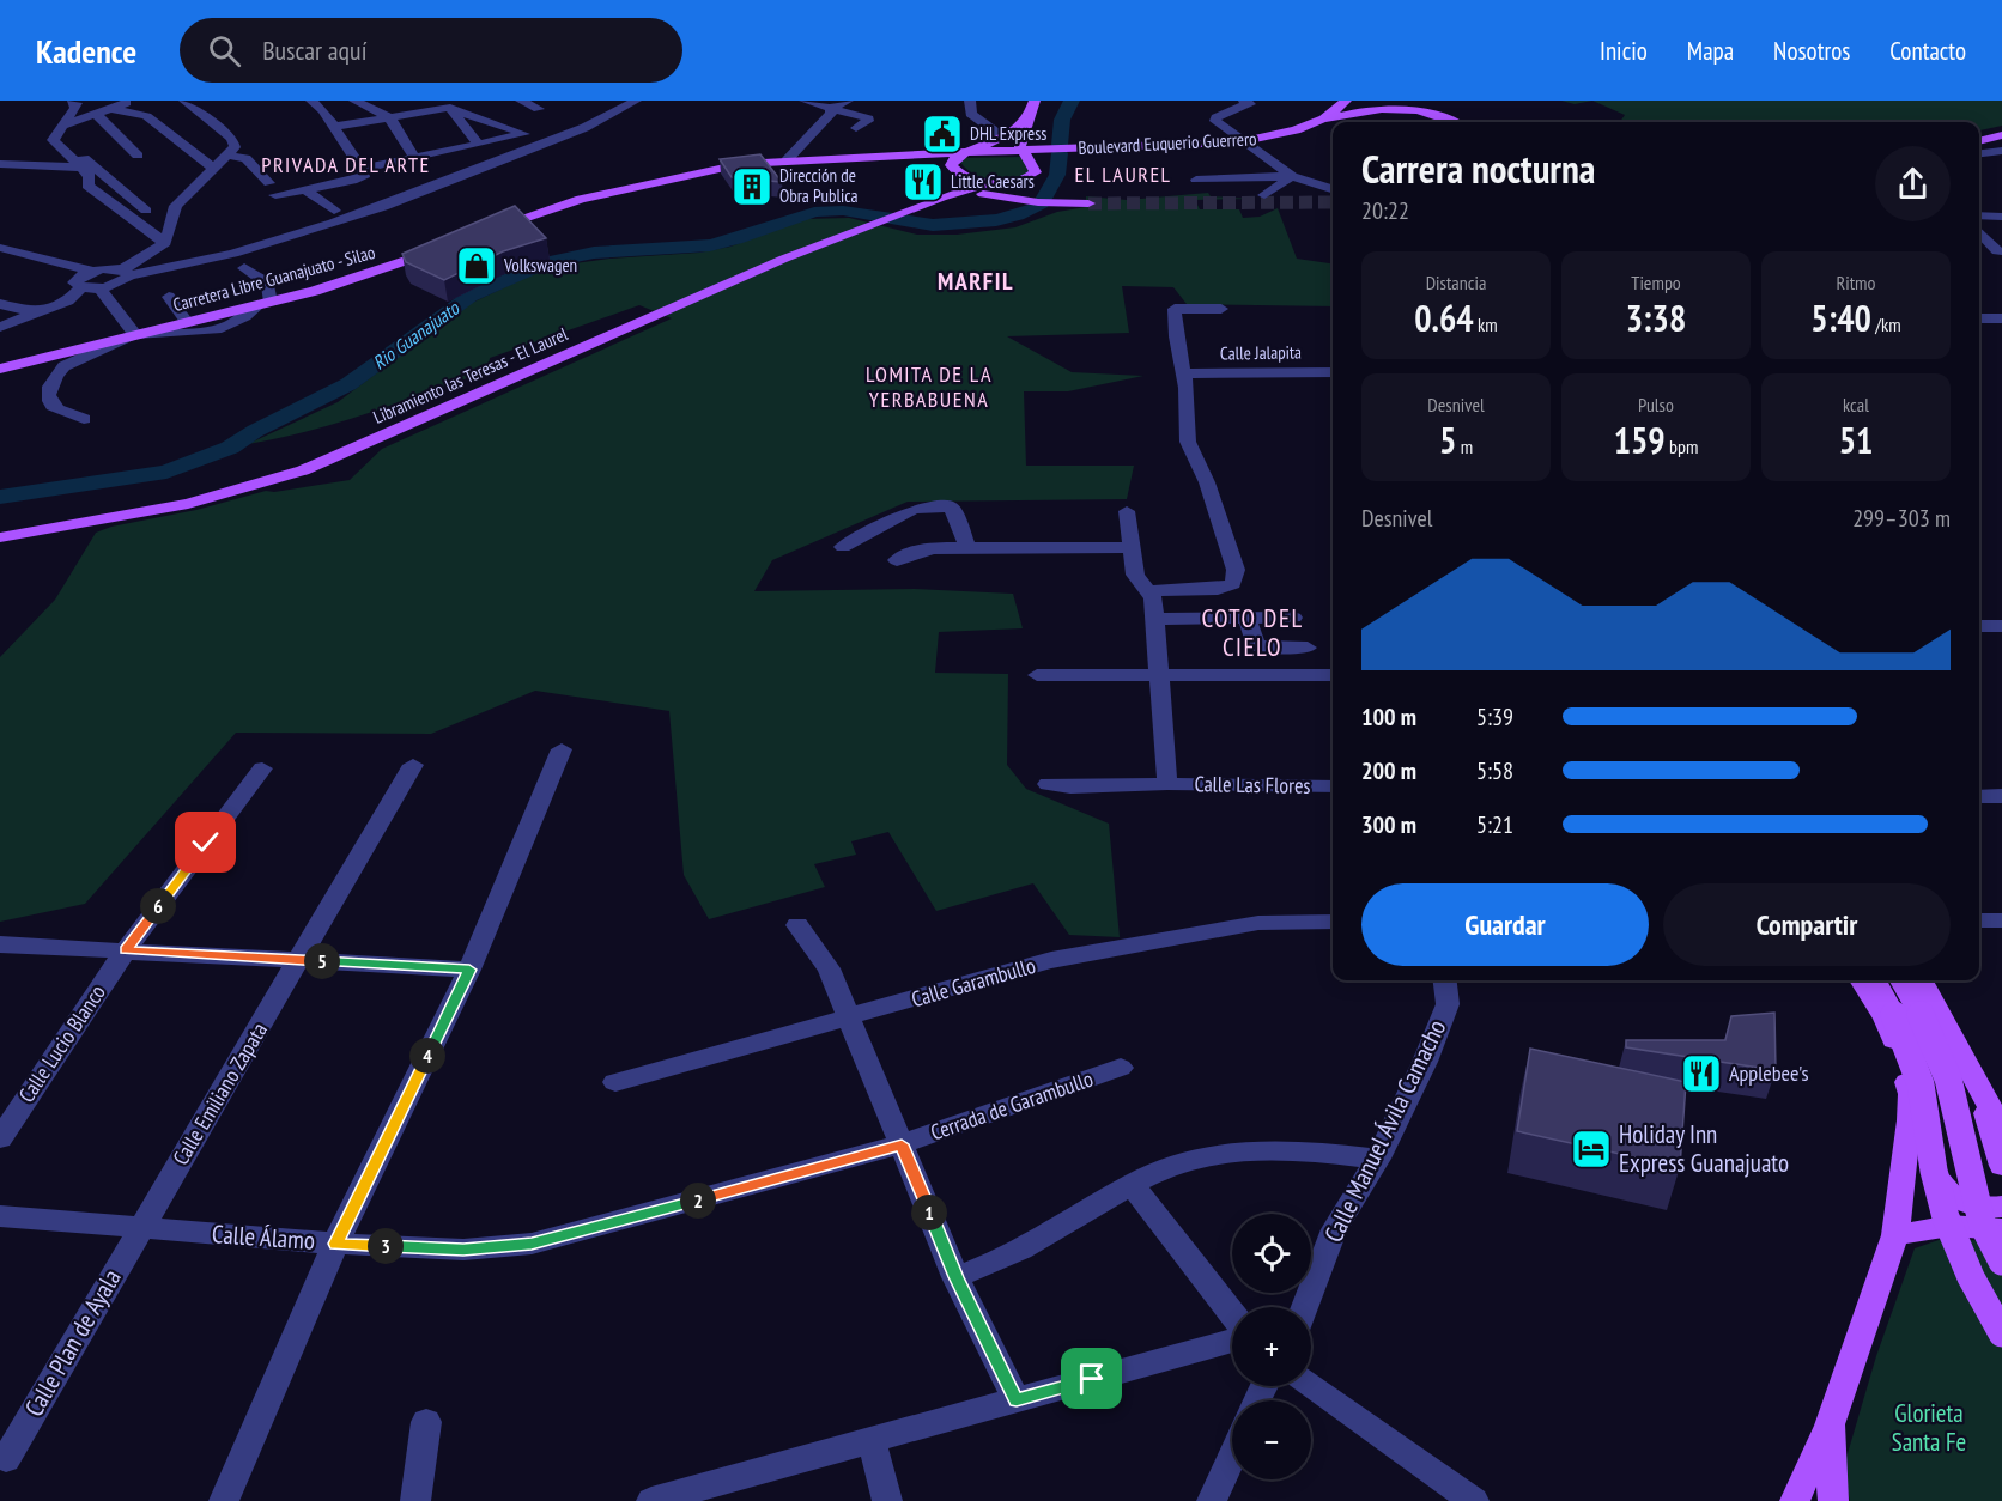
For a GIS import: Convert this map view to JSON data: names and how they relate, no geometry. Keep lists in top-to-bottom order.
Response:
{
  "streets": {
    "main road": ["Boulevard Euquerio Guerrero", "Carretera Libre Guanajuato - Silao", "Libramiento las Teresas - El Laurel"],
    "street": [
      "Calle Jalapita",
      "Calle Las Flores",
      "Calle Garambullo",
      "Calle Lucio Blanco",
      "Calle Emiliano Zapata",
      "Cerrada de Garambullo",
      "Calle Manuel Ávila Camacho",
      "Calle Álamo",
      "Calle Plan de Ayala"
    ]
  },
  "crossings": [
    ["Calle Emiliano Zapata", "Calle Álamo"],
    ["Calle Emiliano Zapata", "Calle Plan de Ayala"],
    ["Cerrada de Garambullo", "Calle Álamo"],
    ["Calle Álamo", "Calle Plan de Ayala"]
  ],
  "districts": [
    "PRIVADA DEL ARTE",
    "EL LAUREL",
    "MARFIL",
    "LOMITA DE LA YERBABUENA",
    "COTO DEL CIELO"
  ],
  "water": ["Rio Guanajuato"],
  "parks": ["Glorieta Santa Fe"],
  "places": {
    "public building": ["DHL Express"],
    "restaurant": ["Little Caesars", "Applebee's"],
    "building": ["Dirección de Obra Publica"],
    "shop": ["Volkswagen"],
    "hotel": ["Holiday Inn Express Guanajuato"]
  },
  "page": {
    "header": "Kadence",
    "search": "Buscar aquí",
    "nav": [
      "Inicio",
      "Mapa",
      "Nosotros",
      "Contacto"
    ],
    "heading": ["Carrera nocturna", "20:22"],
    "stats": [
      ["Distancia", "0.64 km"],
      ["Tiempo", "3:38"],
      ["Ritmo", "5:40 /km"],
      ["Desnivel", "5 m"],
      ["Pulso", "159 bpm"],
      ["kcal", "51"]
    ],
    "chart": ["Desnivel", "299–303 m"],
    "list": [
      {
        "name": "100 m",
        "note": "5:39"
      },
      {
        "name": "200 m",
        "note": "5:58"
      },
      {
        "name": "300 m",
        "note": "5:21"
      }
    ],
    "buttons": ["Guardar", "Compartir"],
    "pins": [
      "6",
      "5",
      "4",
      "2",
      "1",
      "3"
    ],
    "map_buttons": ["+", "−"]
  }
}
